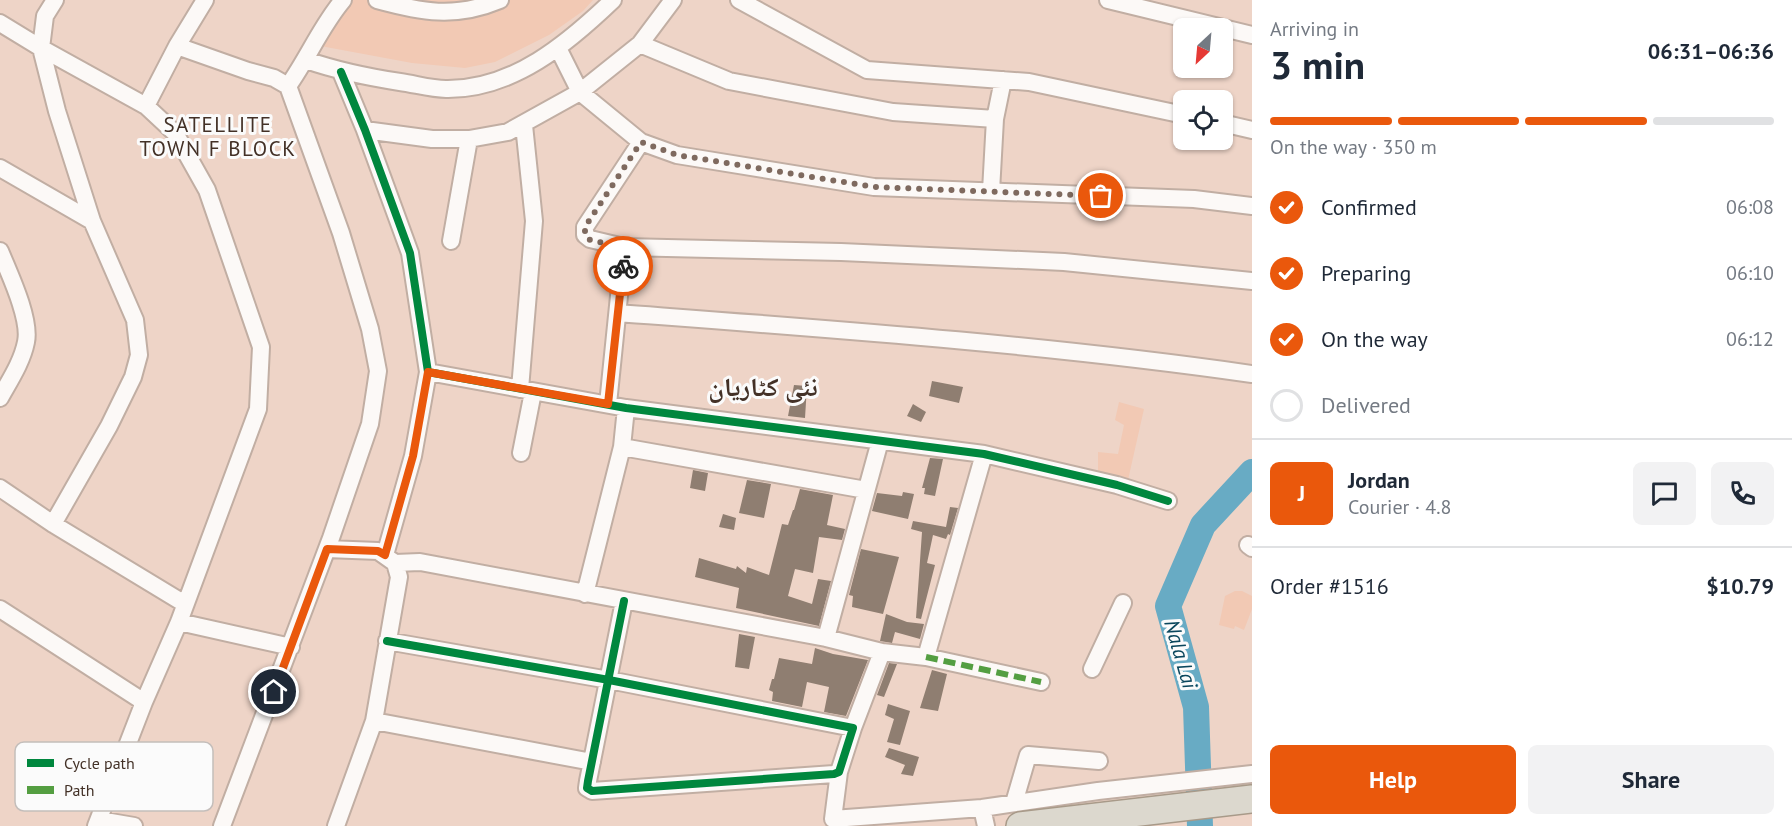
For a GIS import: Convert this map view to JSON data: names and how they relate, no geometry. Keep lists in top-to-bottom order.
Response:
{
  "districts": ["SATELLITE TOWN F BLOCK", "نئی کٹاریان"],
  "water": ["Nala Lai"],
  "legend": ["Cycle path", "Path"],
  "north": "bottom left",
  "page": {
    "heading": ["3 min", "Arriving in", "06:31–06:36"],
    "panel": [
      "Jordan",
      "Courier · 4.8",
      "Order #1516",
      "$10.79"
    ],
    "bar": "On the way · 350 m",
    "list": [
      ["Confirmed", "06:08"],
      ["Preparing", "06:10"],
      ["On the way", "06:12"],
      "Delivered"
    ],
    "round": "J",
    "buttons": ["Help", "Share"]
  }
}
